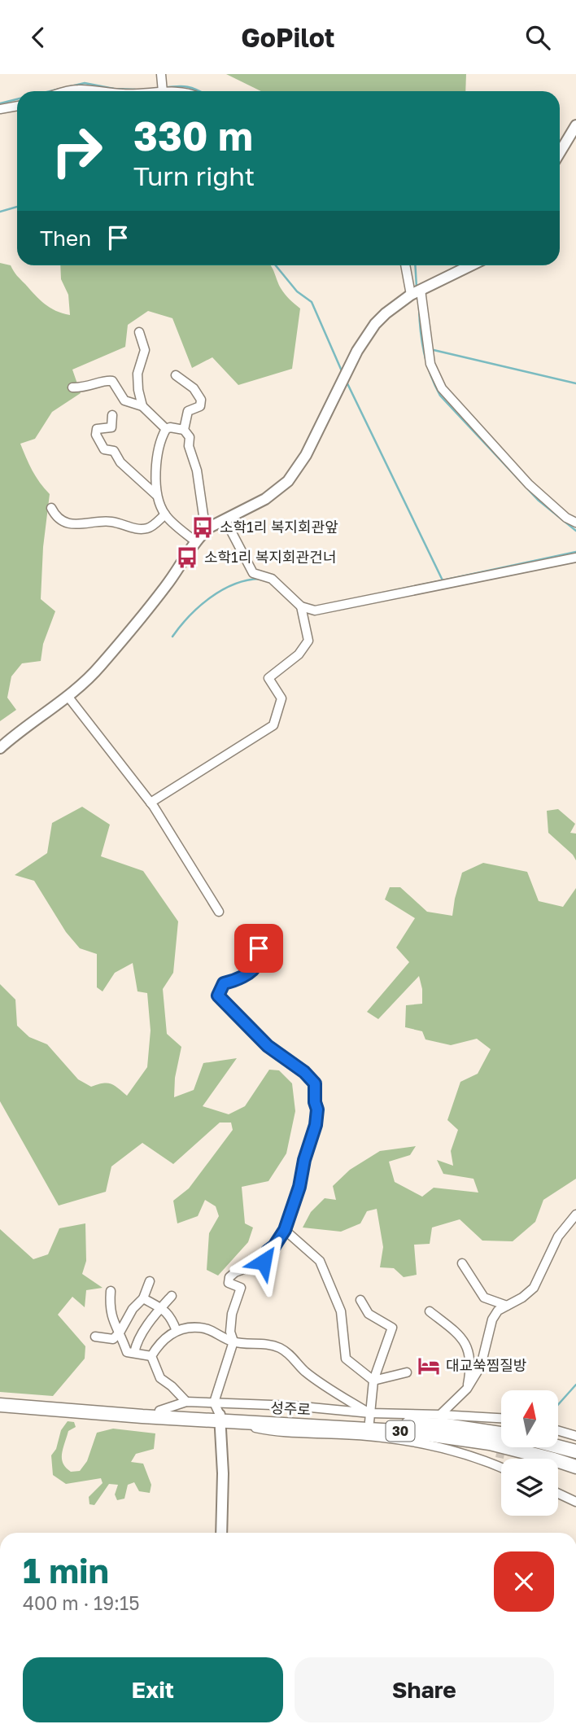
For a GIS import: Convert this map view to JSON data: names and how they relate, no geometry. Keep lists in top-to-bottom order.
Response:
{
  "streets": {
    "highway": ["성주로", "30"]
  },
  "places": {
    "bus stop": ["소학1리 복지회관앞", "소학1리 복지회관건너"],
    "hotel": ["대교쑥찜질방"]
  },
  "north": "top",
  "page": {
    "header": "GoPilot",
    "turn": ["330 m", "Turn right"],
    "then": "Then",
    "heading": ["1 min", "400 m · 19:15"],
    "buttons": ["Exit", "Share"]
  }
}
